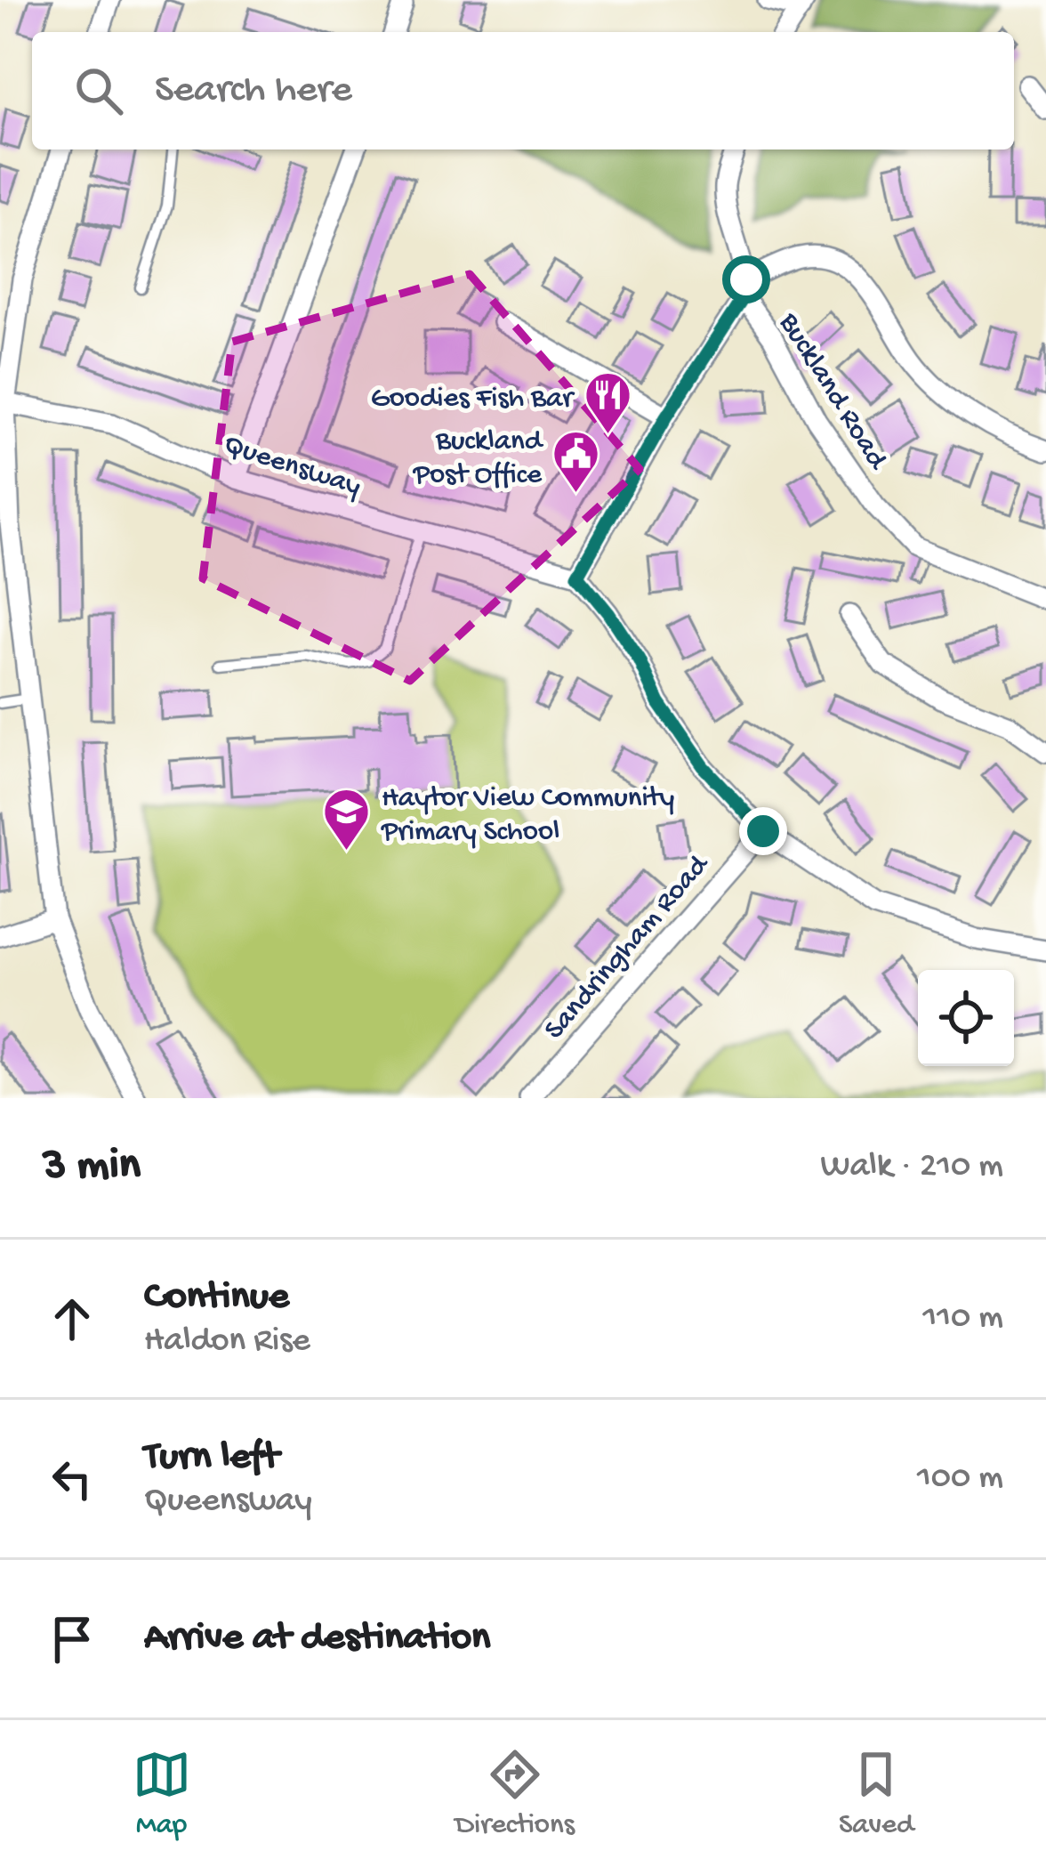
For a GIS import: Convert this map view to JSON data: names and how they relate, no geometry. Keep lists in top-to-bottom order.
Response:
{
  "streets": {
    "street": ["Buckland Road", "Queensway", "Sandringham Road"]
  },
  "places": {
    "restaurant": ["Goodies Fish Bar"],
    "public building": ["Buckland Post Office"],
    "school or university": ["Haytor View Community Primary School"]
  },
  "page": {
    "search": "Search here",
    "heading": ["3 min", "Walk · 210 m"],
    "list": [
      ["Continue", "Haldon Rise", "110 m"],
      ["Turn left", "Queensway", "100 m"],
      "Arrive at destination"
    ],
    "nav": ["Map", "Directions", "Saved"]
  }
}
